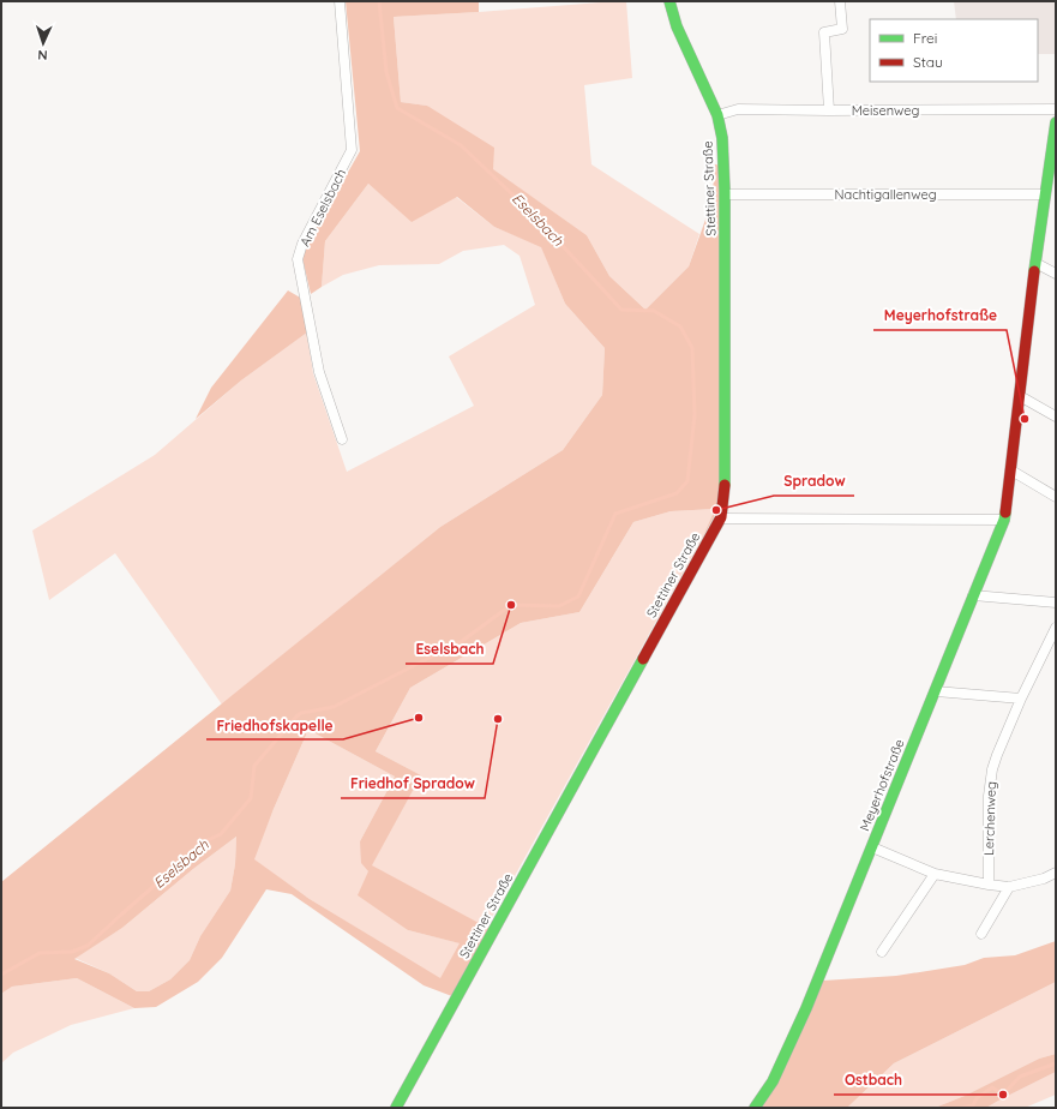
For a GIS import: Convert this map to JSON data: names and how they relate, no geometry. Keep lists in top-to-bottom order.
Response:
{
  "streets": {
    "street": [
      "Meisenweg",
      "Stettiner Straße",
      "Nachtigallenweg",
      "Am Eselsbach",
      "Meyerhofstraße",
      "Lerchenweg"
    ]
  },
  "crossings": [
    ["Meisenweg", "Stettiner Straße"],
    ["Stettiner Straße", "Nachtigallenweg"],
    ["Nachtigallenweg", "Meyerhofstraße"]
  ],
  "water": ["Eselsbach"],
  "places": [
    "Meyerhofstraße",
    "Spradow",
    "Eselsbach",
    "Friedhofskapelle",
    "Friedhof Spradow",
    "Ostbach"
  ],
  "legend": ["Frei", "Stau"],
  "north": "bottom"
}
